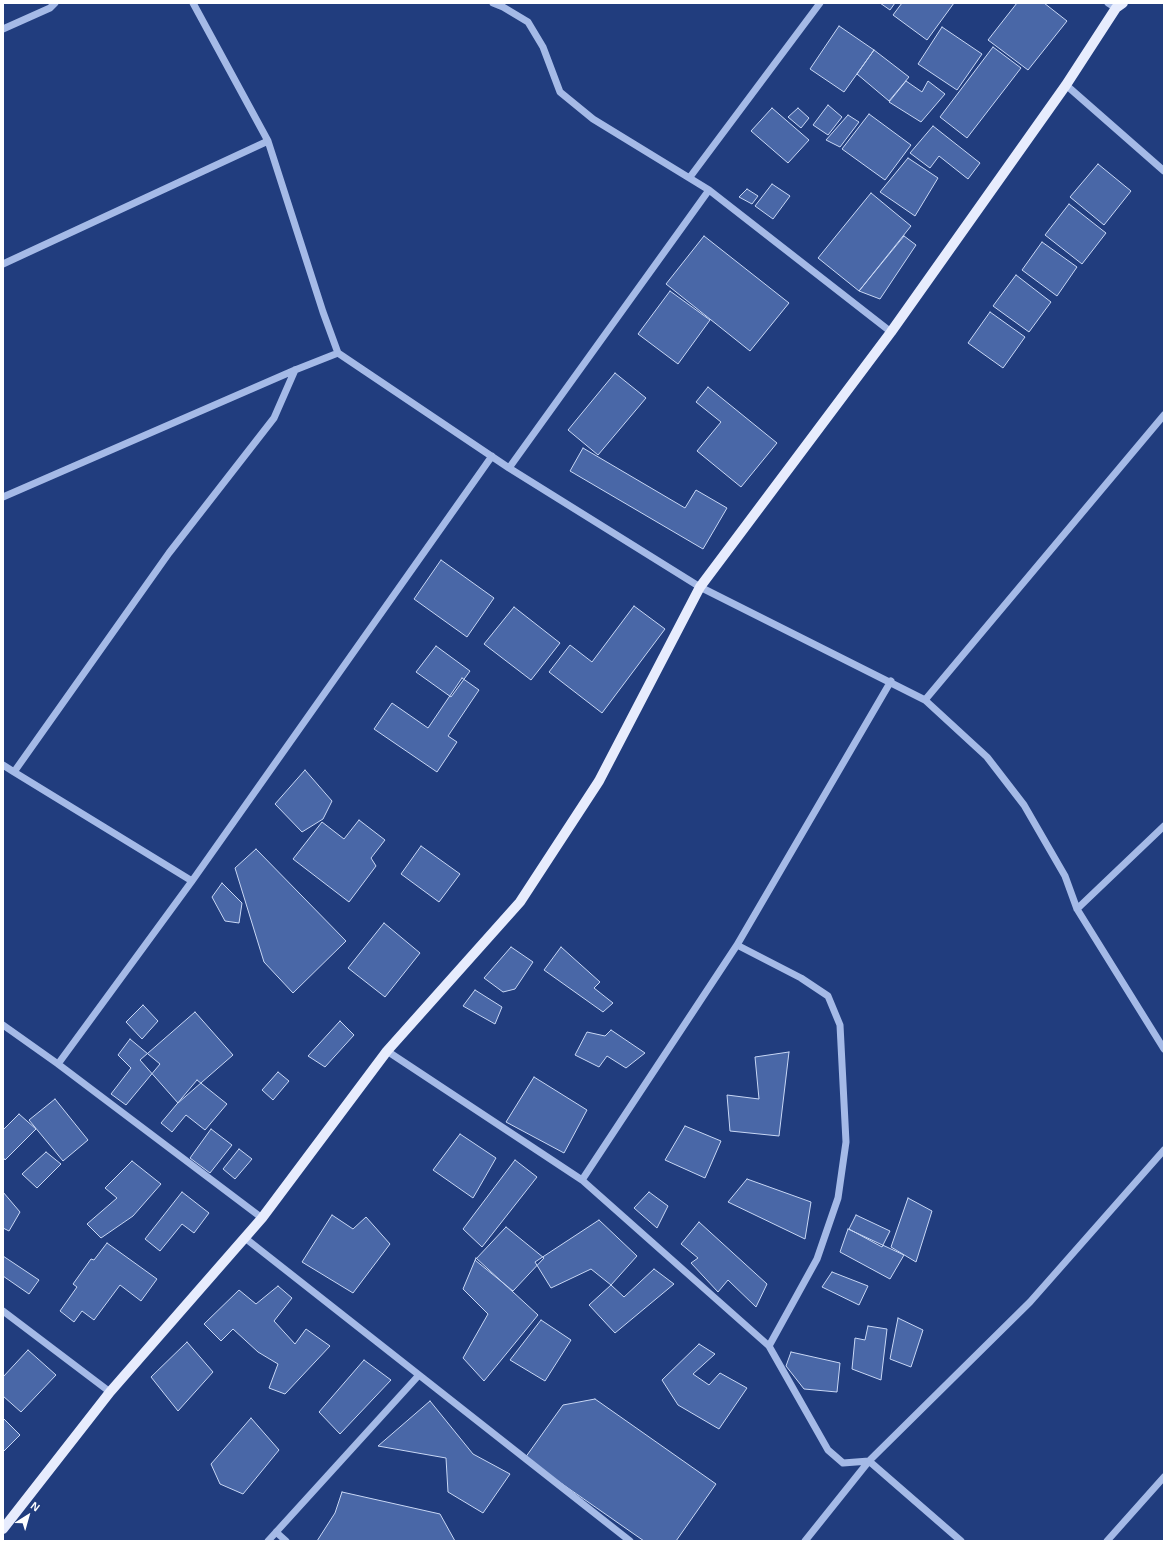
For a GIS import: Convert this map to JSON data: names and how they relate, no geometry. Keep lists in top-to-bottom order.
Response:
{
  "north": "top right"
}
